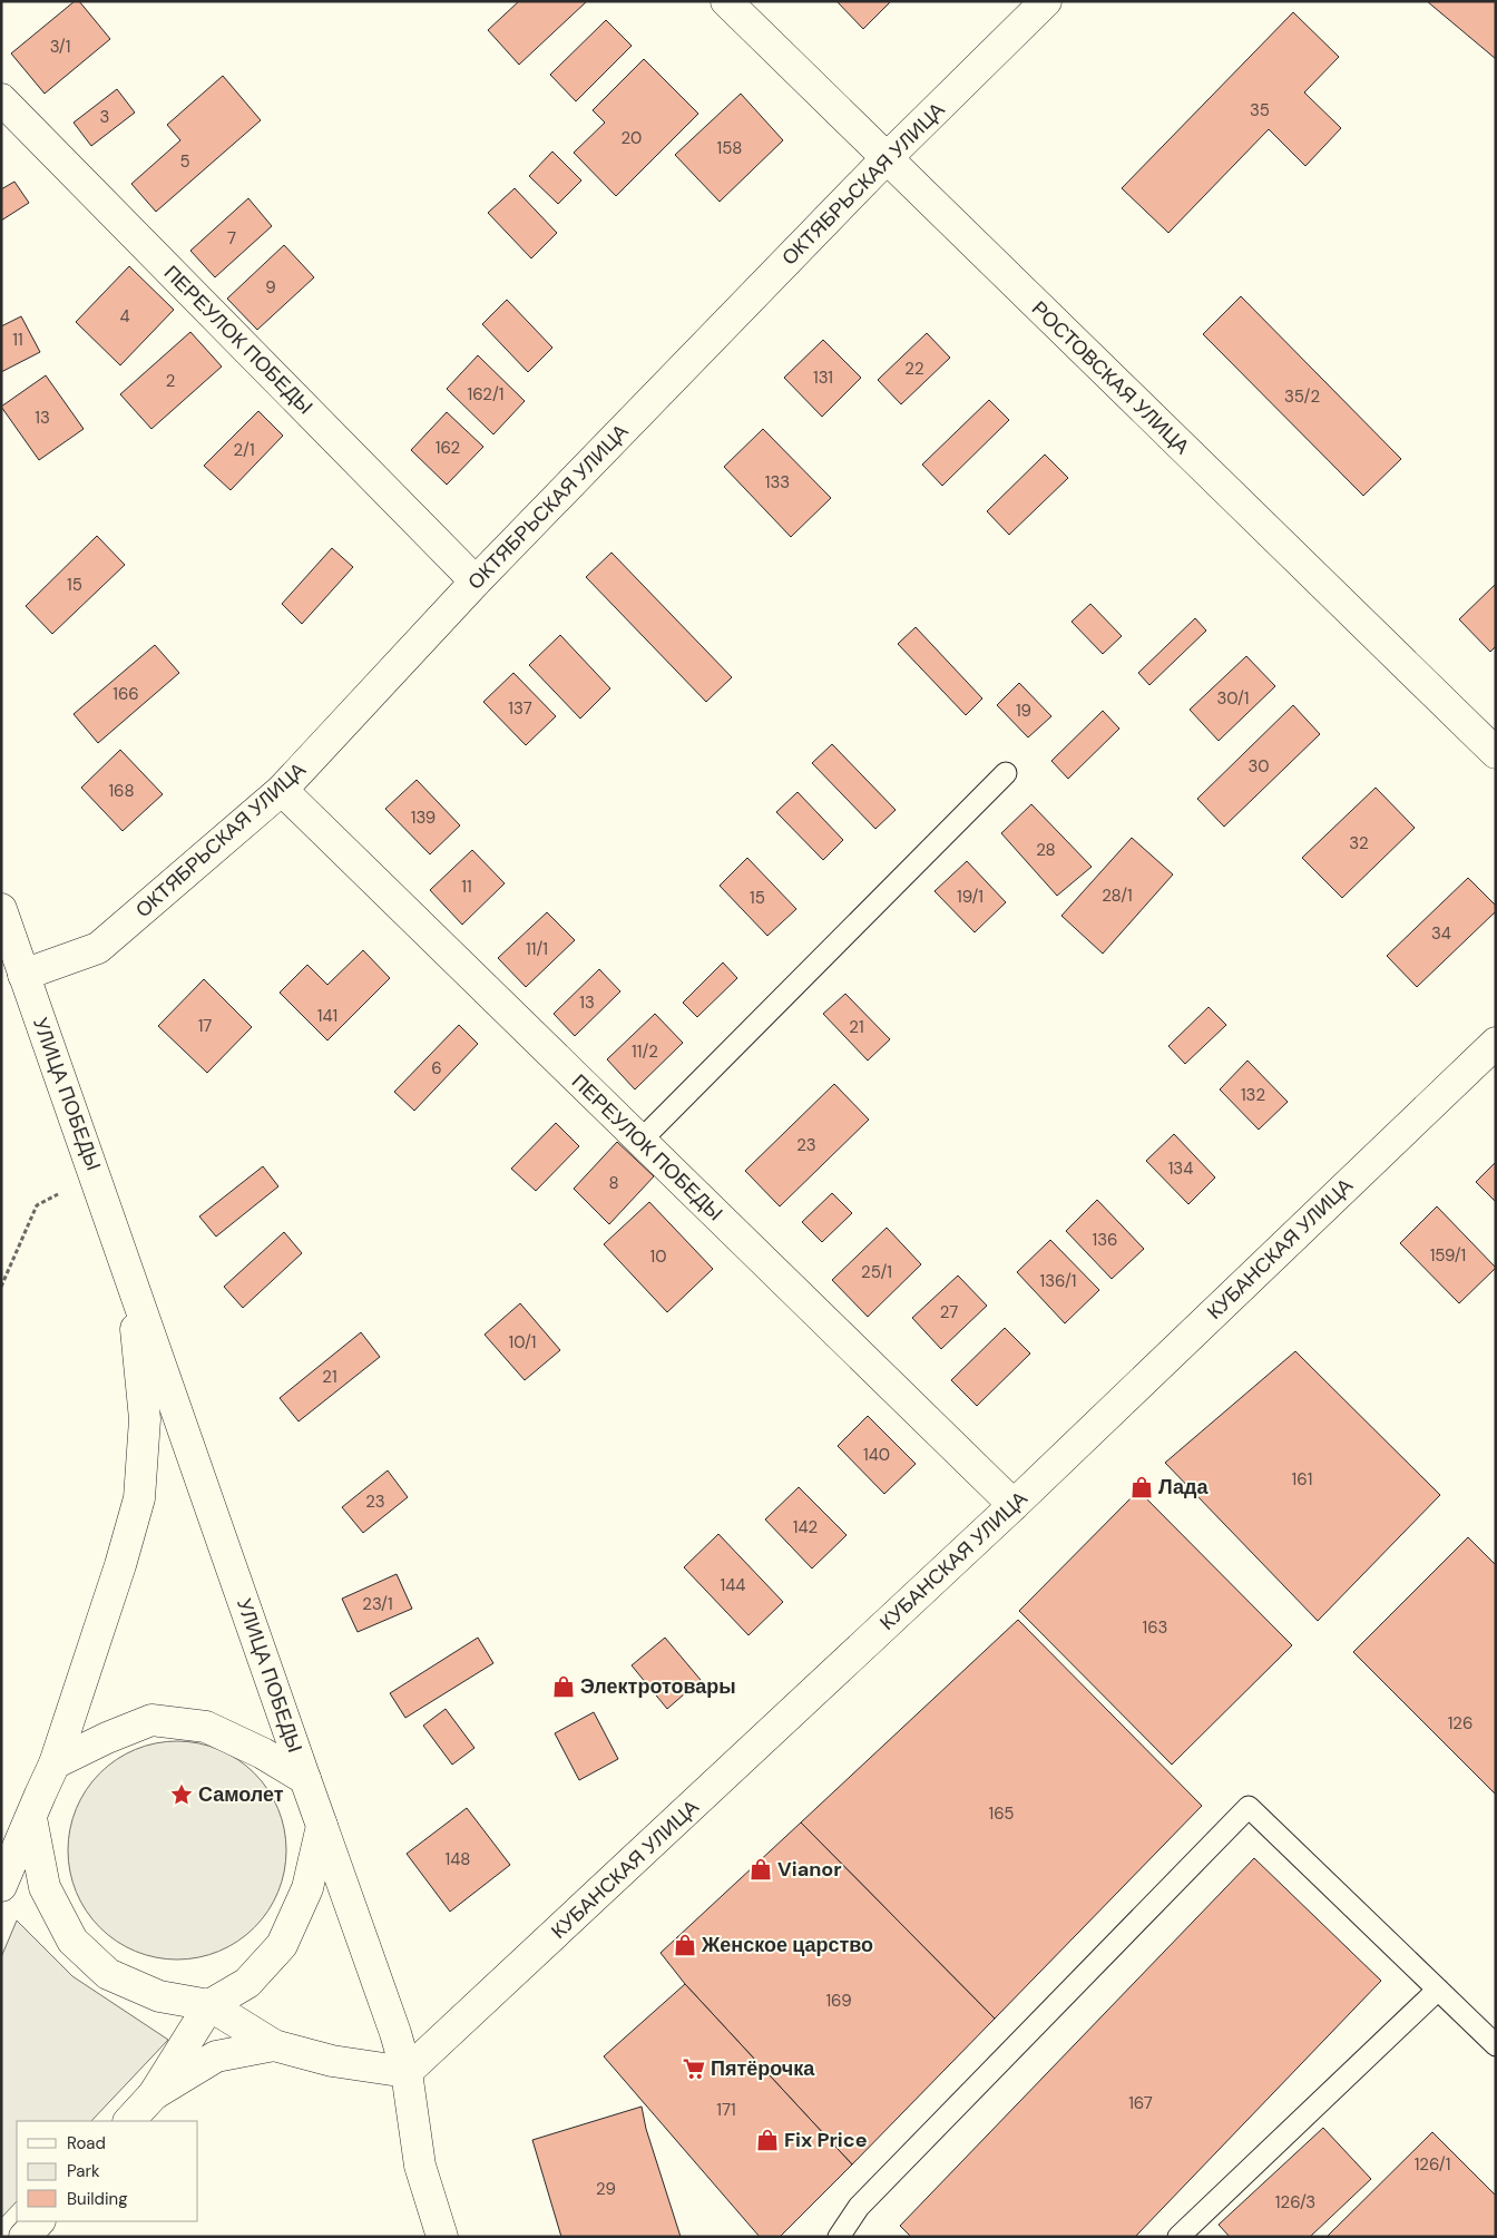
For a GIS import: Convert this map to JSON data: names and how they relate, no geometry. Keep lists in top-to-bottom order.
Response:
{
  "streets": {
    "street": [
      "ОКТЯБРЬСКАЯ УЛИЦА",
      "ПЕРЕУЛОК ПОБЕДЫ",
      "РОСТОВСКАЯ УЛИЦА",
      "УЛИЦА ПОБЕДЫ",
      "КУБАНСКАЯ УЛИЦА"
    ]
  },
  "crossings": [
    ["ОКТЯБРЬСКАЯ УЛИЦА", "ПЕРЕУЛОК ПОБЕДЫ"],
    ["ОКТЯБРЬСКАЯ УЛИЦА", "РОСТОВСКАЯ УЛИЦА"],
    ["ОКТЯБРЬСКАЯ УЛИЦА", "УЛИЦА ПОБЕДЫ"],
    ["ПЕРЕУЛОК ПОБЕДЫ", "КУБАНСКАЯ УЛИЦА"],
    ["УЛИЦА ПОБЕДЫ", "КУБАНСКАЯ УЛИЦА"]
  ],
  "places": {
    "shop": [
      "Лада",
      "Электротовары",
      "Vianor",
      "Женское царство",
      "Fix Price"
    ],
    "place": ["Самолет"],
    "supermarket": ["Пятёрочка"]
  },
  "house_numbers": [
    "3/1",
    "35",
    "3",
    "20",
    "158",
    "5",
    "7",
    "9",
    "4",
    "11",
    "22",
    "131",
    "2",
    "162/1",
    "35/2",
    "13",
    "162",
    "2/1",
    "133",
    "15",
    "166",
    "30/1",
    "137",
    "19",
    "30",
    "168",
    "139",
    "32",
    "28",
    "11",
    "28/1",
    "19/1",
    "15",
    "34",
    "11/1",
    "13",
    "141",
    "17",
    "21",
    "11/2",
    "6",
    "132",
    "23",
    "134",
    "8",
    "136",
    "159/1",
    "10",
    "25/1",
    "136/1",
    "27",
    "10/1",
    "21",
    "140",
    "161",
    "23",
    "142",
    "144",
    "23/1",
    "163",
    "126",
    "165",
    "148",
    "169",
    "167",
    "171",
    "126/1",
    "29",
    "126/3"
  ],
  "legend": ["Road", "Park", "Building"]
}
